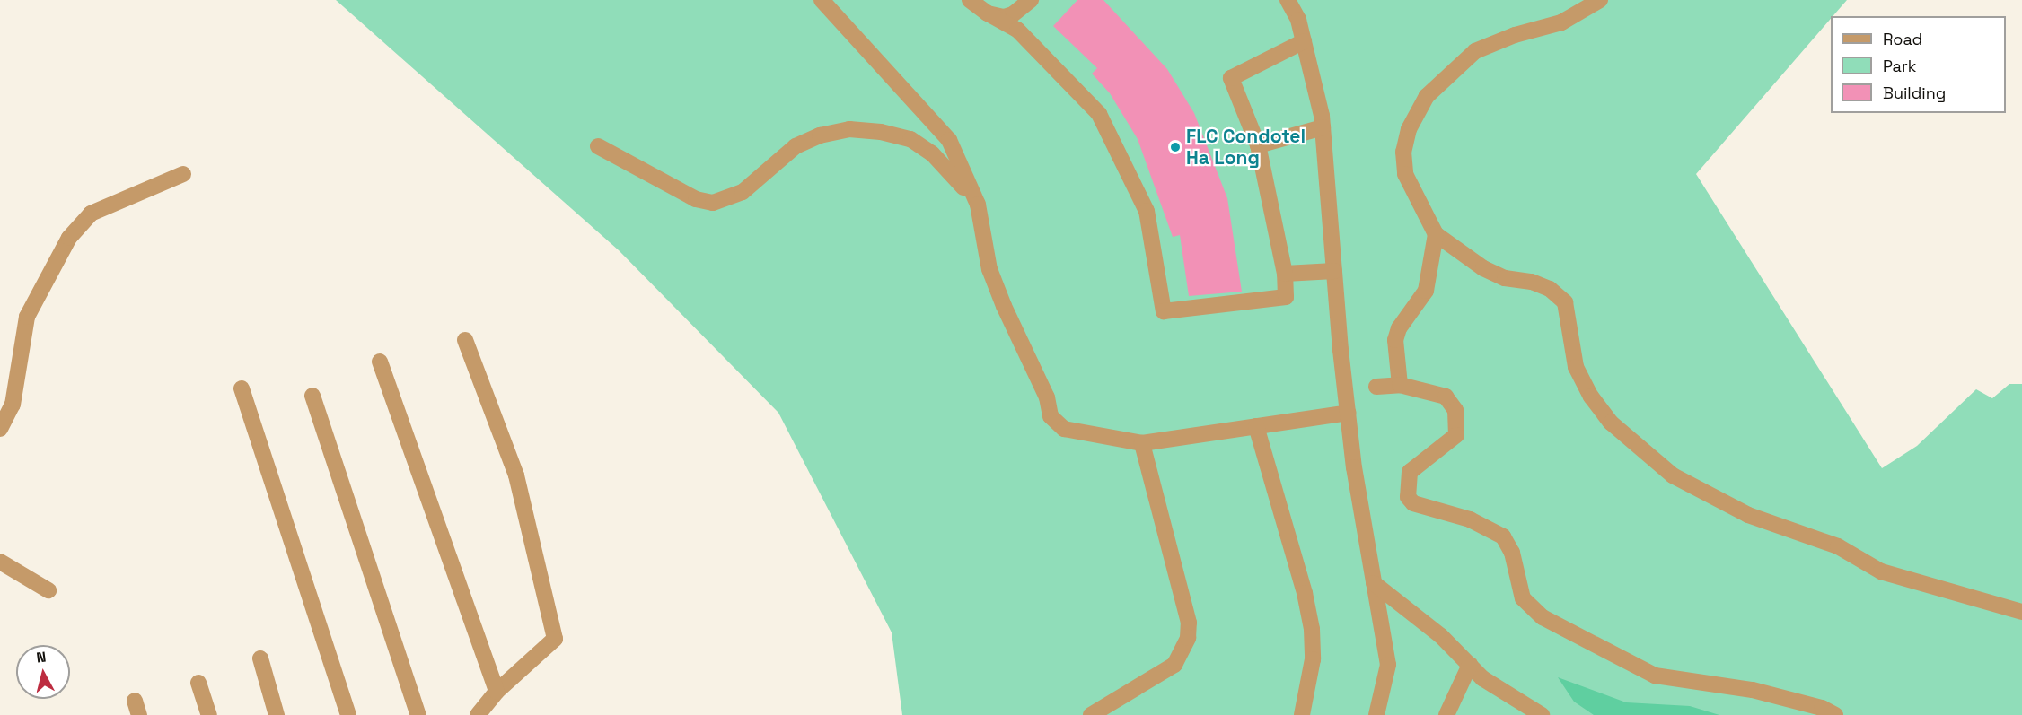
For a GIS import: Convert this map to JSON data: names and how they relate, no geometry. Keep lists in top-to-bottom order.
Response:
{
  "places": ["FLC Condotel Ha Long"],
  "legend": ["Road", "Park", "Building"],
  "north": "top"
}
